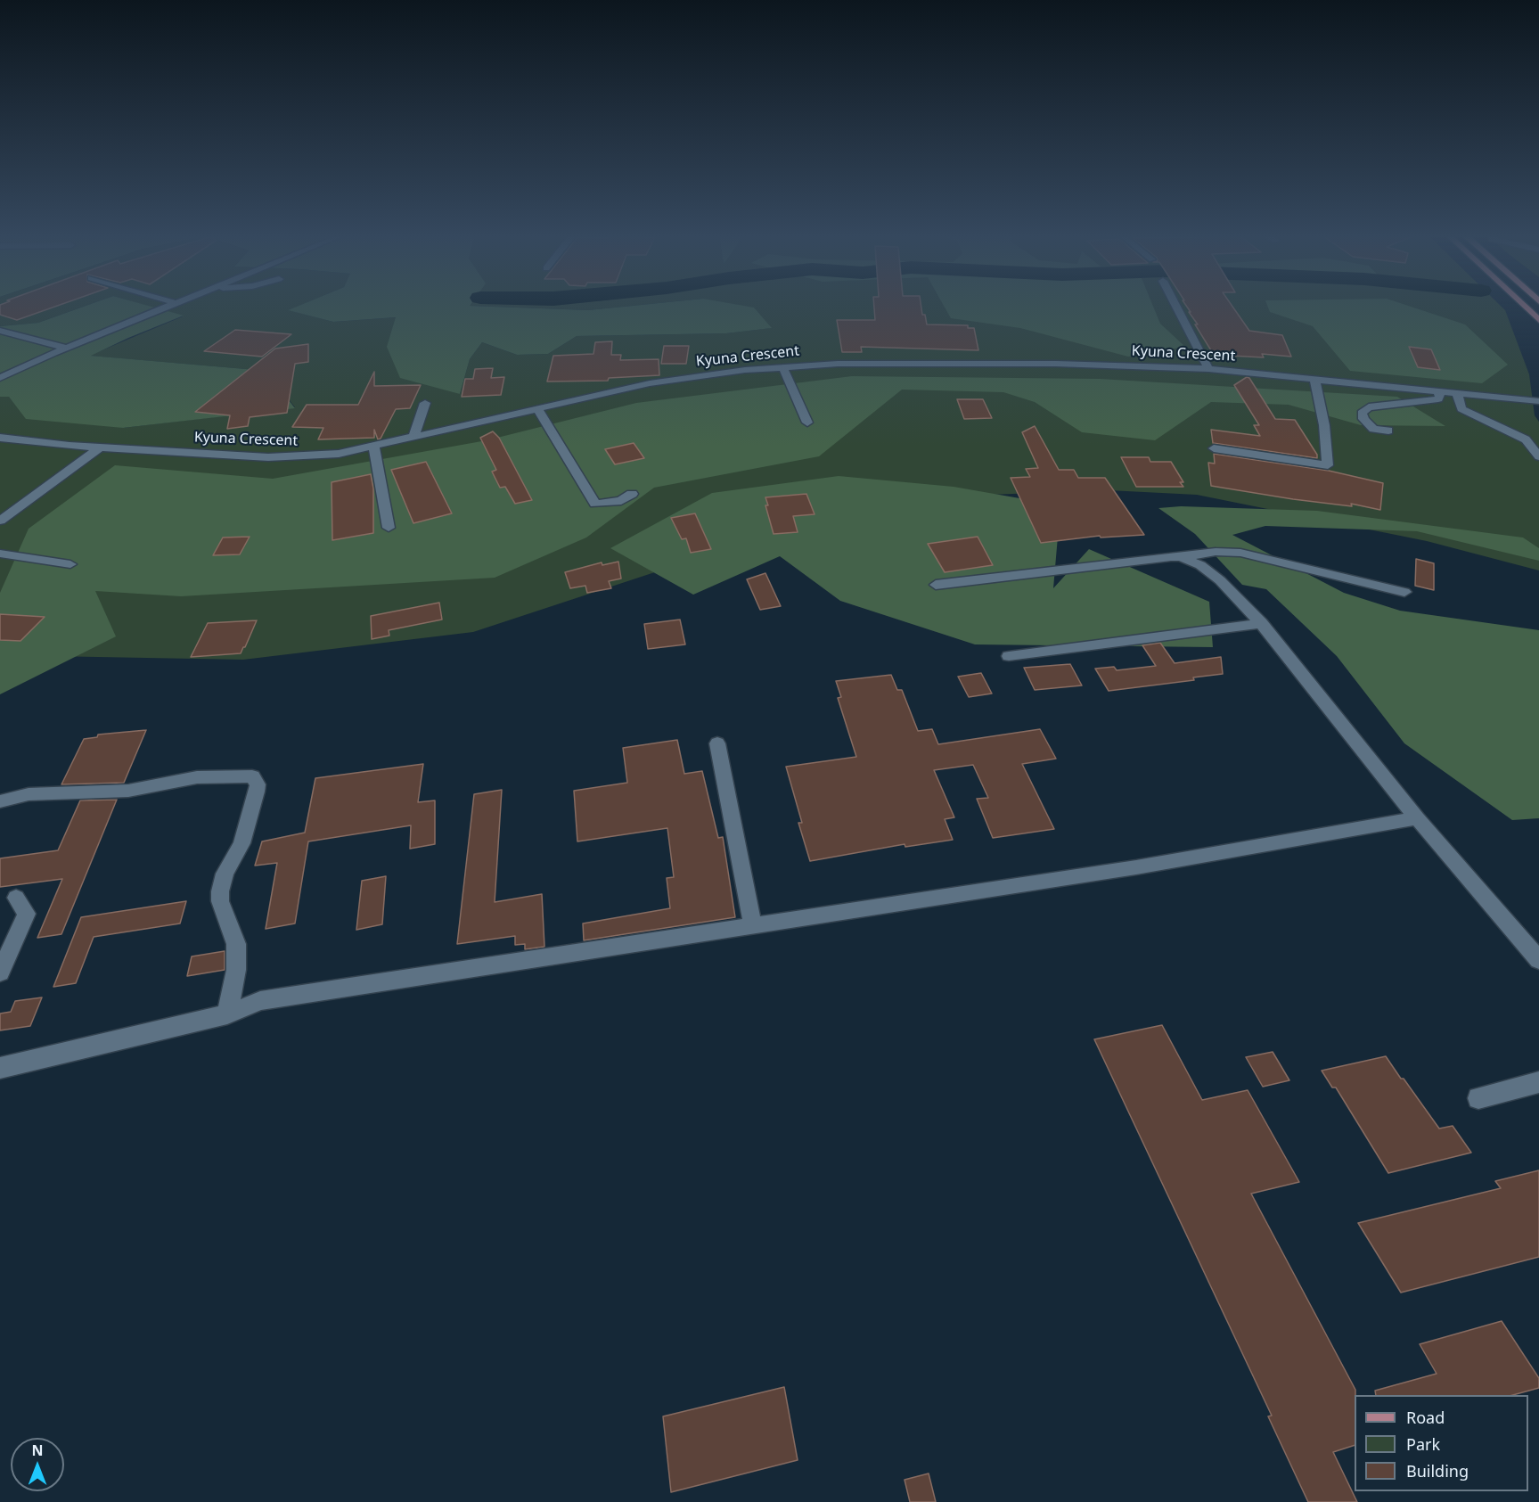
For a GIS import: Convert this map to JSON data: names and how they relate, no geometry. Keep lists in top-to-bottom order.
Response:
{
  "streets": {
    "street": ["Kyuna Crescent"]
  },
  "legend": ["Road", "Park", "Building"],
  "north": "top"
}
